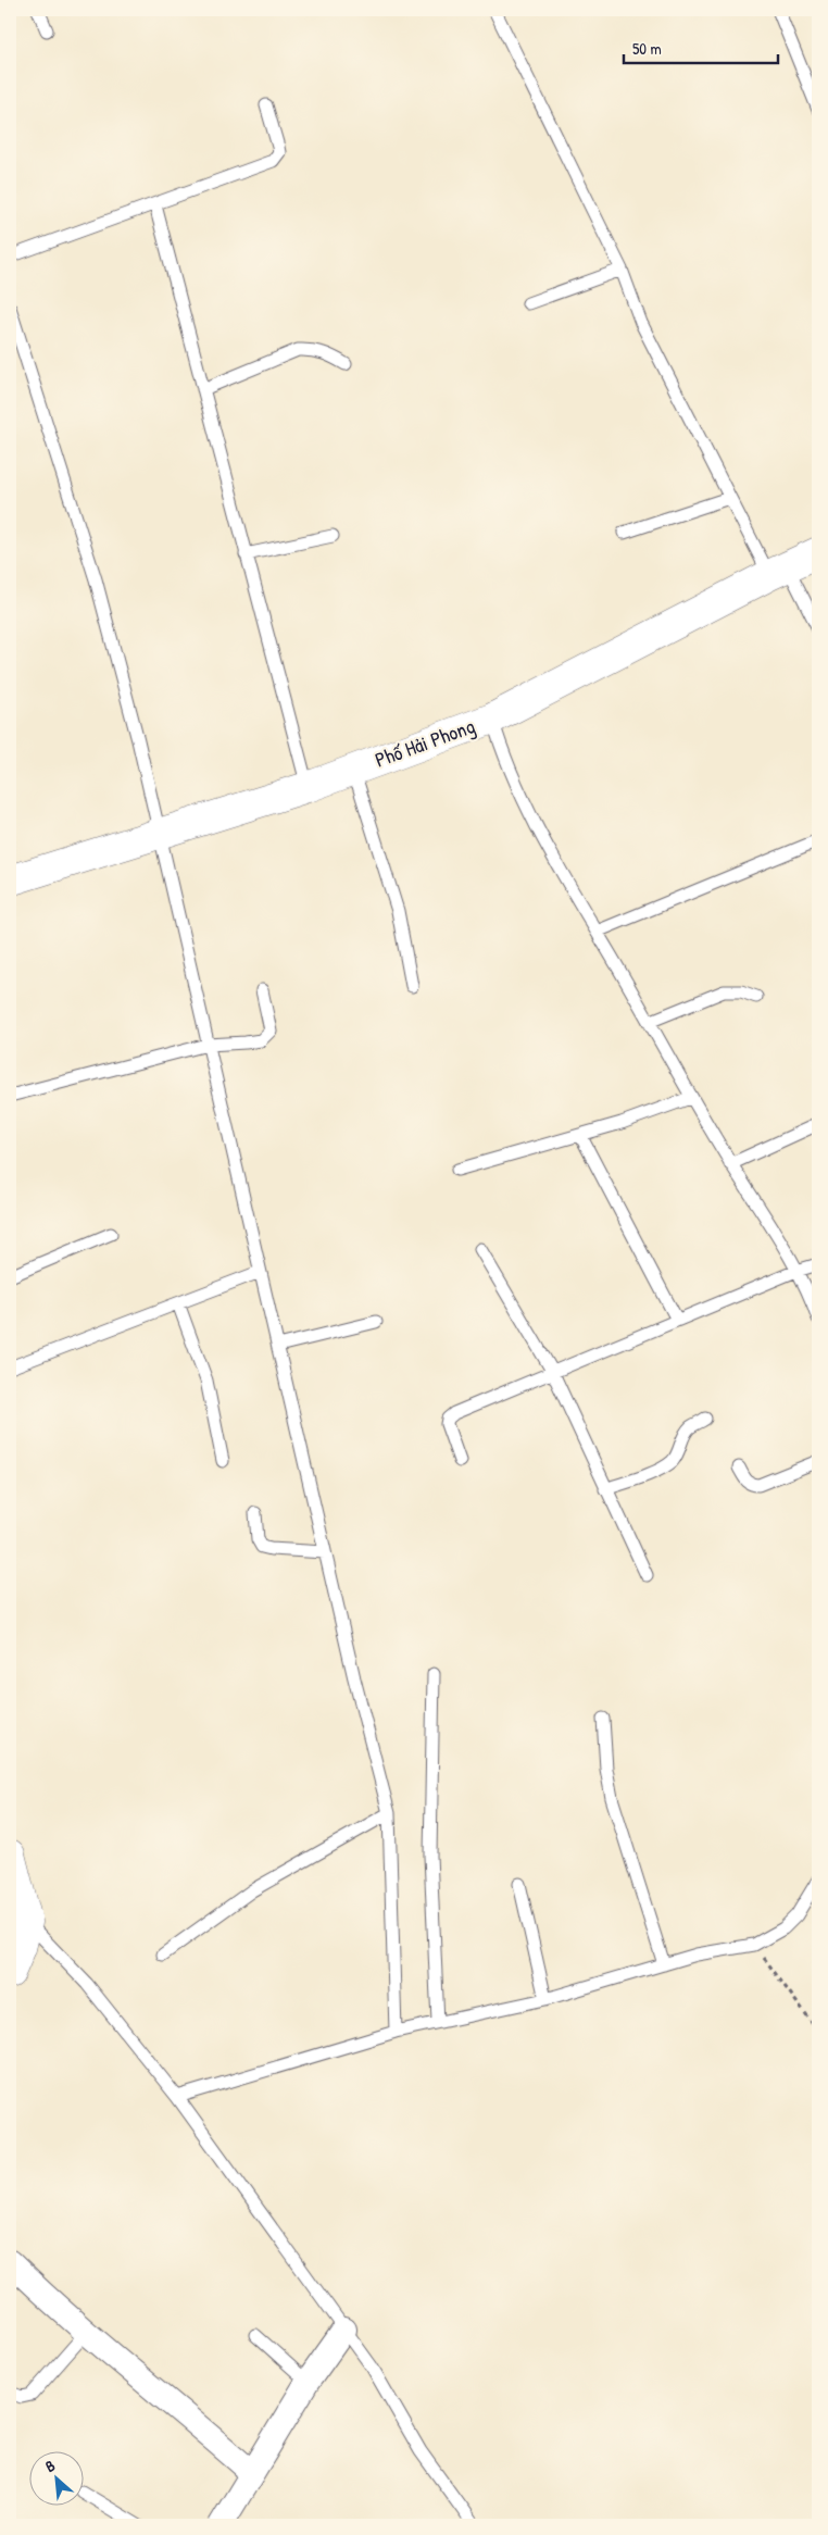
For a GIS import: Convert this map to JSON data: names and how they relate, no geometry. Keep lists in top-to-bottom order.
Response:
{
  "streets": {
    "street": ["Phố Hải Phong"]
  },
  "scale_bar": "50 m",
  "north": "top left"
}
